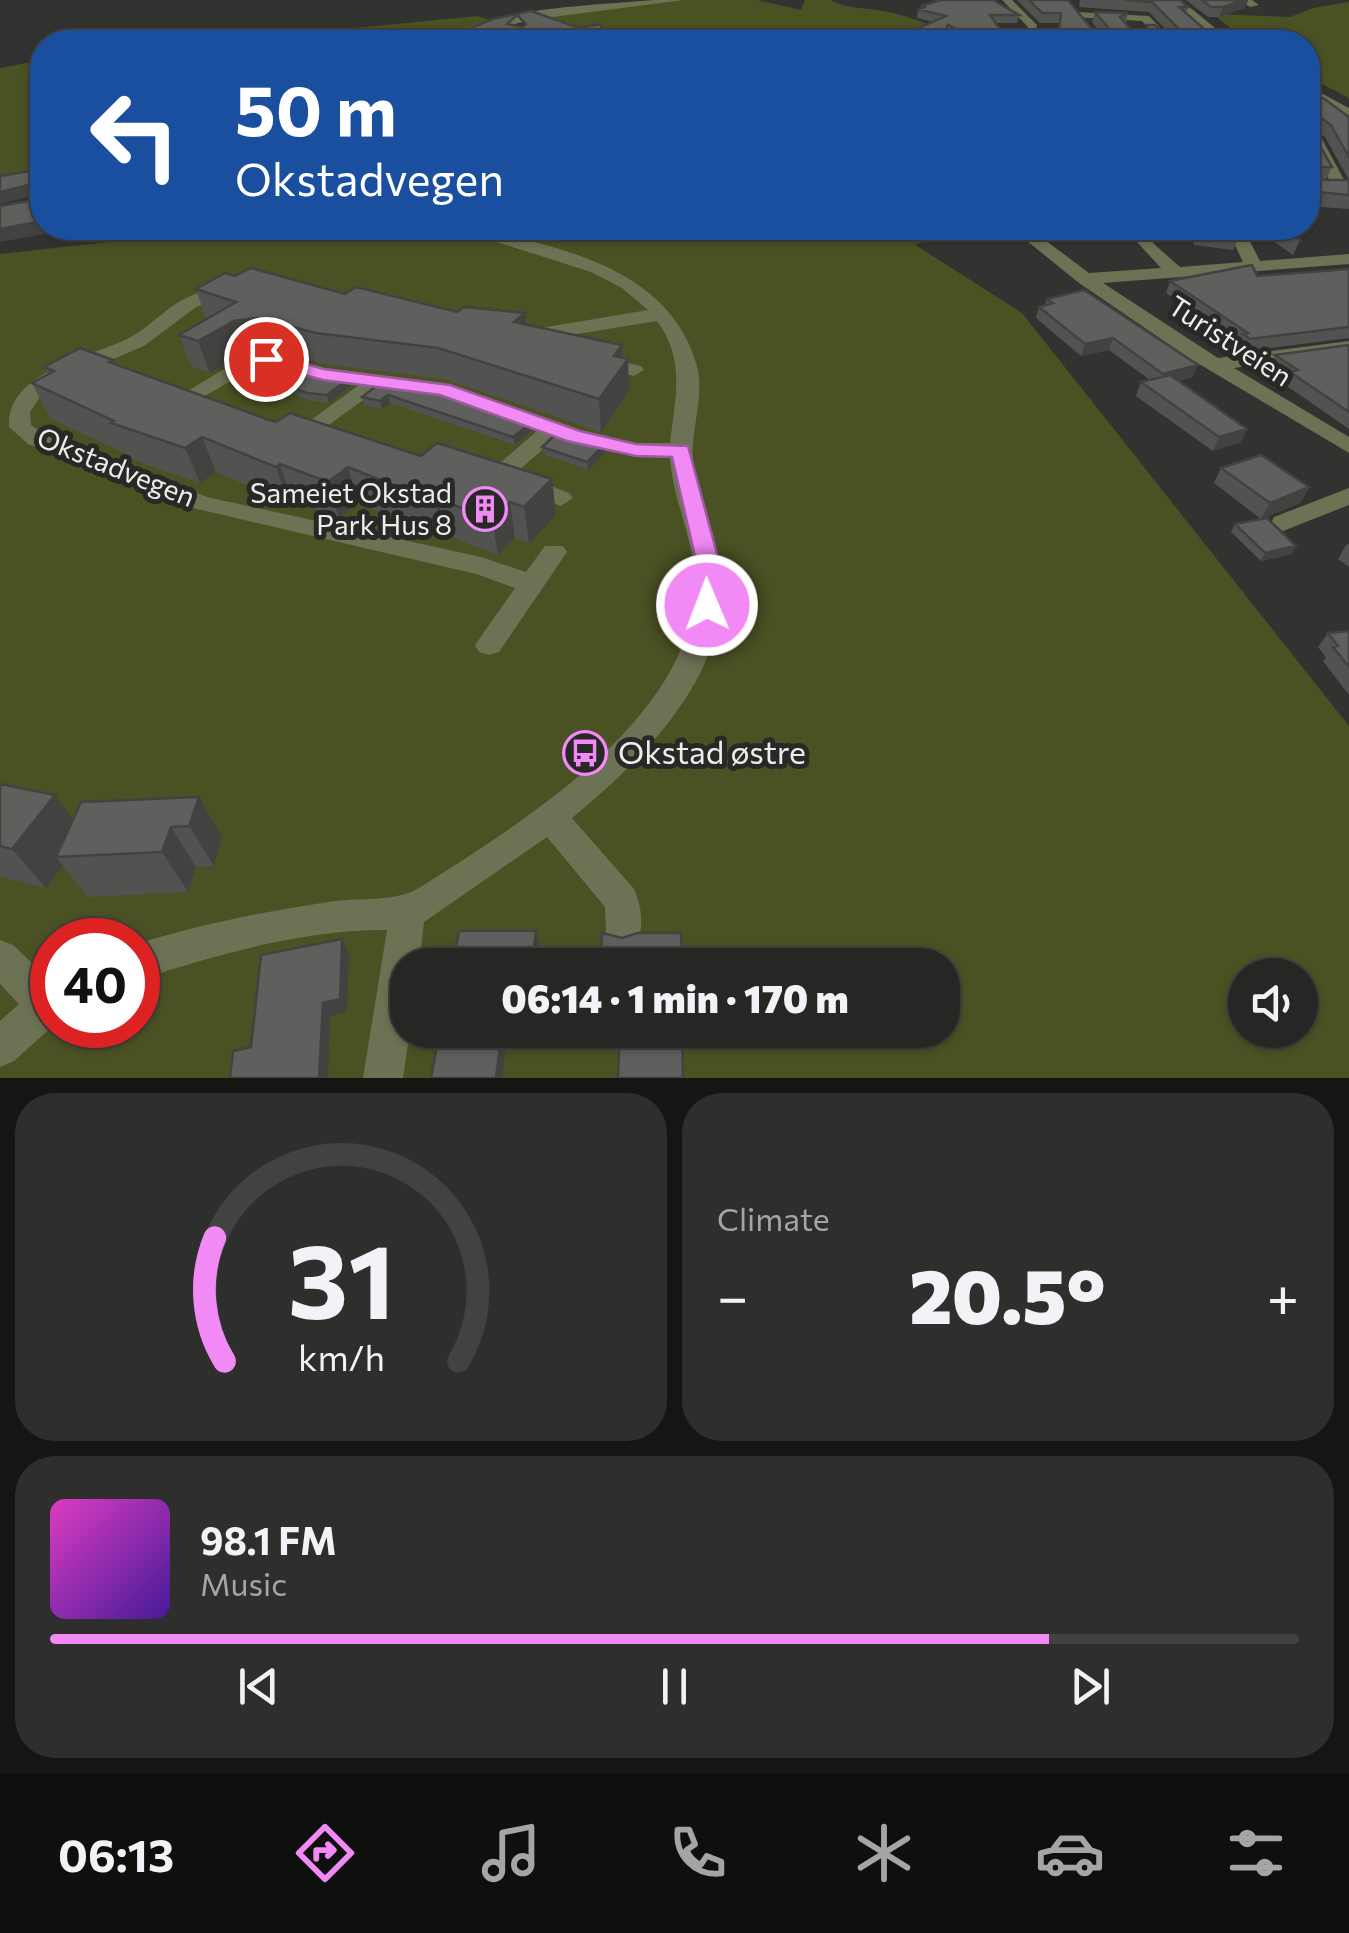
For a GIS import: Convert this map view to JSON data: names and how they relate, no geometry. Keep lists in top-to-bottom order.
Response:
{
  "streets": {
    "street": ["Turistveien", "Okstadvegen"]
  },
  "places": {
    "building": ["Sameiet Okstad Park Hus 8"],
    "bus stop": ["Okstad østre"]
  },
  "page": {
    "turn": ["50 m", "Okstadvegen"],
    "limit": "40",
    "trip": "06:14 · 1 min · 170 m",
    "tile": "Climate",
    "heat": ["−", "20.5°", "+"],
    "song": ["98.1 FM", "Music"],
    "tabs": "06:13",
    "gauge": ["31", "km/h"]
  }
}
